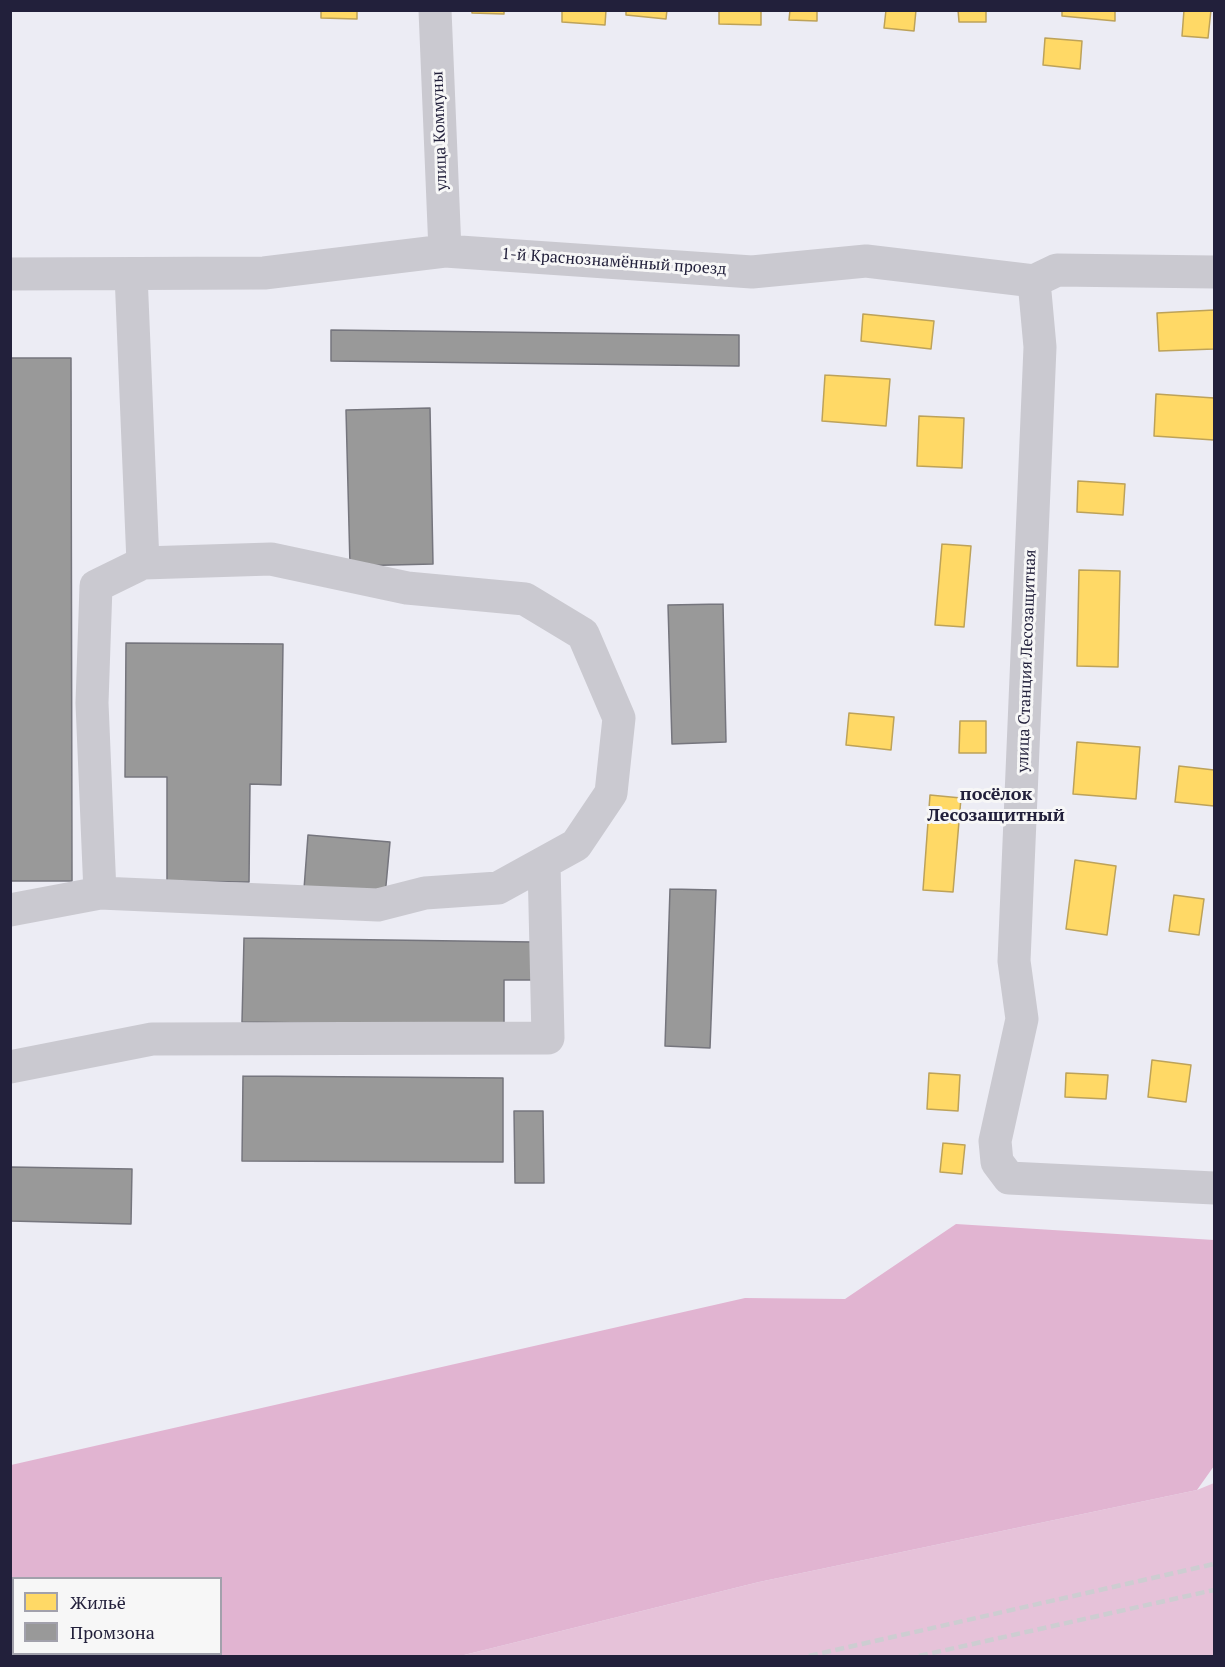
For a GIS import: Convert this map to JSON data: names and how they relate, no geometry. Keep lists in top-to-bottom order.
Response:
{
  "streets": {
    "street": ["улица Коммуны", "1-й Краснознамённый проезд", "улица Станция Лесозащитная"]
  },
  "crossings": [
    ["улица Коммуны", "1-й Краснознамённый проезд"],
    ["1-й Краснознамённый проезд", "улица Станция Лесозащитная"]
  ],
  "districts": ["посёлок Лесозащитный"],
  "legend": ["Жильё", "Промзона"]
}
